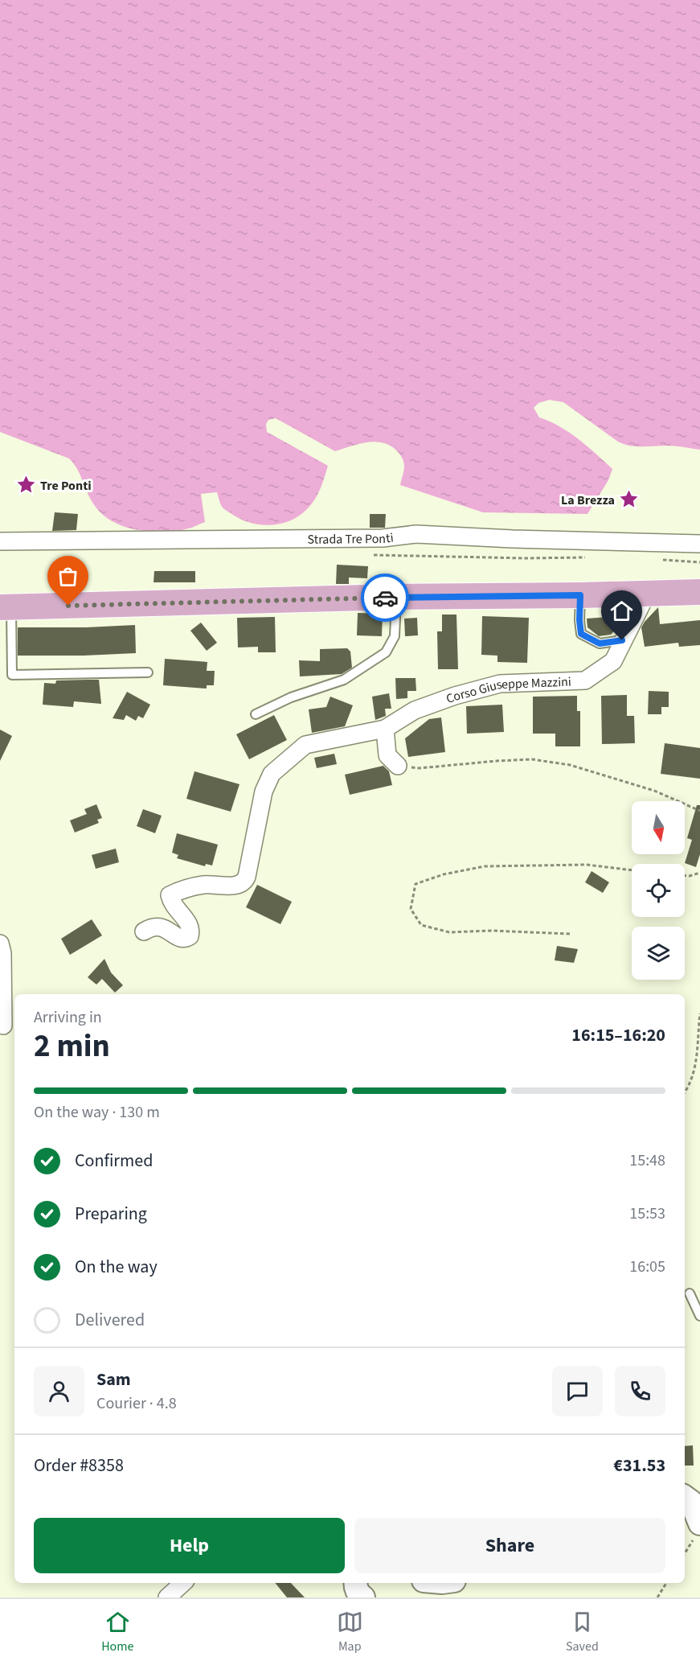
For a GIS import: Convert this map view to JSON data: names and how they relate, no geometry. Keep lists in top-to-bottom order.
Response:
{
  "streets": {
    "street": ["Strada Tre Ponti", "Corso Giuseppe Mazzini"]
  },
  "places": {
    "place": ["Tre Ponti", "La Brezza"]
  },
  "north": "bottom",
  "page": {
    "heading": ["2 min", "Arriving in", "16:15–16:20"],
    "panel": [
      "Sam",
      "Courier · 4.8",
      "Order #8358",
      "€31.53"
    ],
    "bar": "On the way · 130 m",
    "list": [
      ["Confirmed", "15:48"],
      ["Preparing", "15:53"],
      ["On the way", "16:05"],
      "Delivered"
    ],
    "buttons": ["Help", "Share"],
    "tabs": ["Home", "Map", "Saved"]
  }
}
